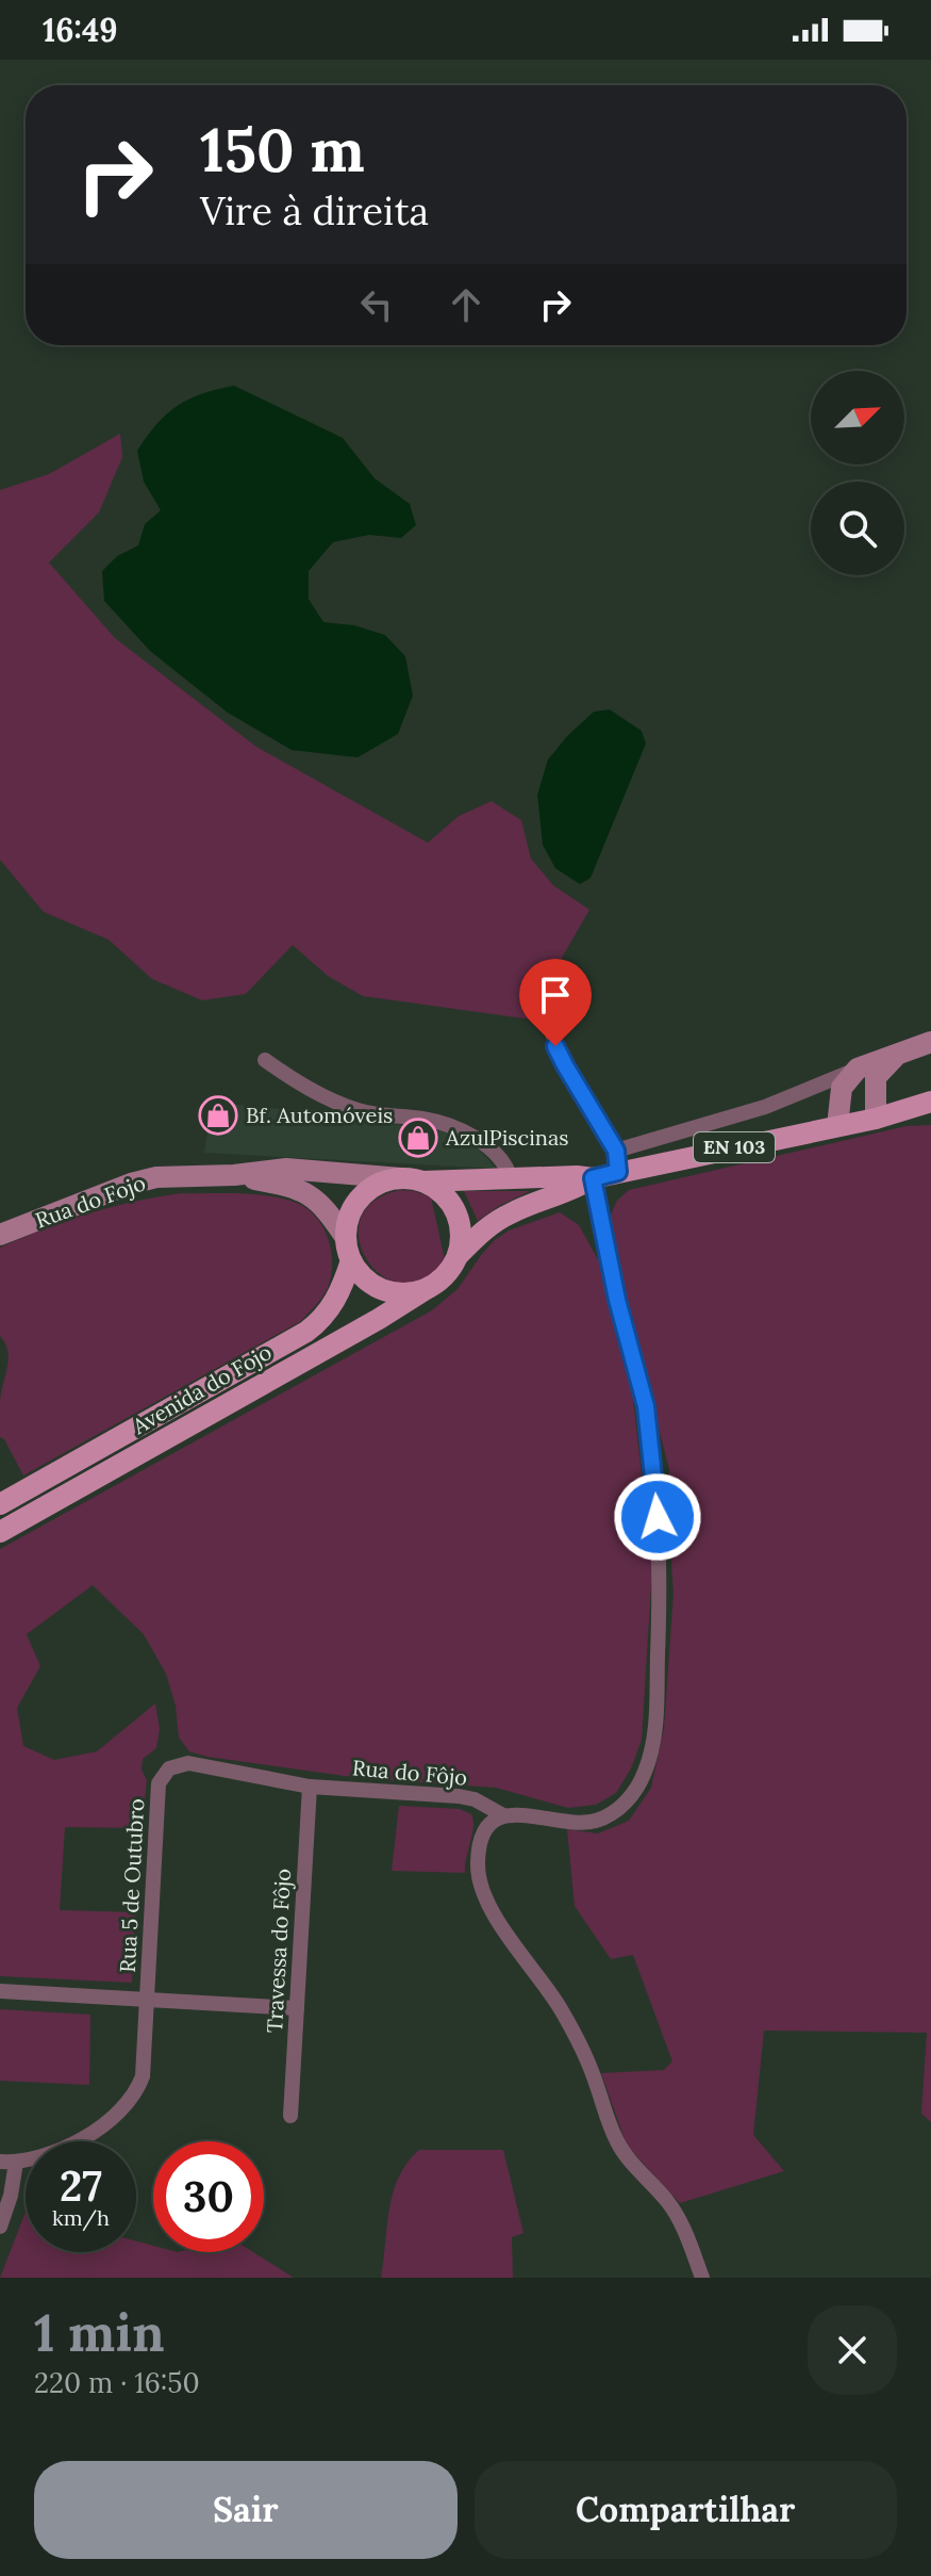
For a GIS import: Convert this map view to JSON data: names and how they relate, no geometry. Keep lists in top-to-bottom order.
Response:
{
  "streets": {
    "main road": ["EN 103", "Rua do Fojo", "Avenida do Fojo"],
    "street": ["Rua do Fôjo", "Rua 5 de Outubro", "Travessa do Fôjo"]
  },
  "crossings": [
    ["EN 103", "Rua do Fojo"],
    ["EN 103", "Avenida do Fojo"],
    ["Rua do Fojo", "Avenida do Fojo"],
    ["Rua do Fôjo", "Rua 5 de Outubro"],
    ["Rua do Fôjo", "Travessa do Fôjo"],
    ["Rua 5 de Outubro", "Travessa do Fôjo"]
  ],
  "places": {
    "shop": ["Bf. Automóveis", "AzulPiscinas"]
  },
  "north": "top right",
  "page": {
    "status": "16:49",
    "turn": ["150 m", "Vire à direita"],
    "speed": "27 km/h",
    "limit": "30",
    "heading": ["1 min", "220 m · 16:50"],
    "buttons": ["Sair", "Compartilhar"]
  }
}
